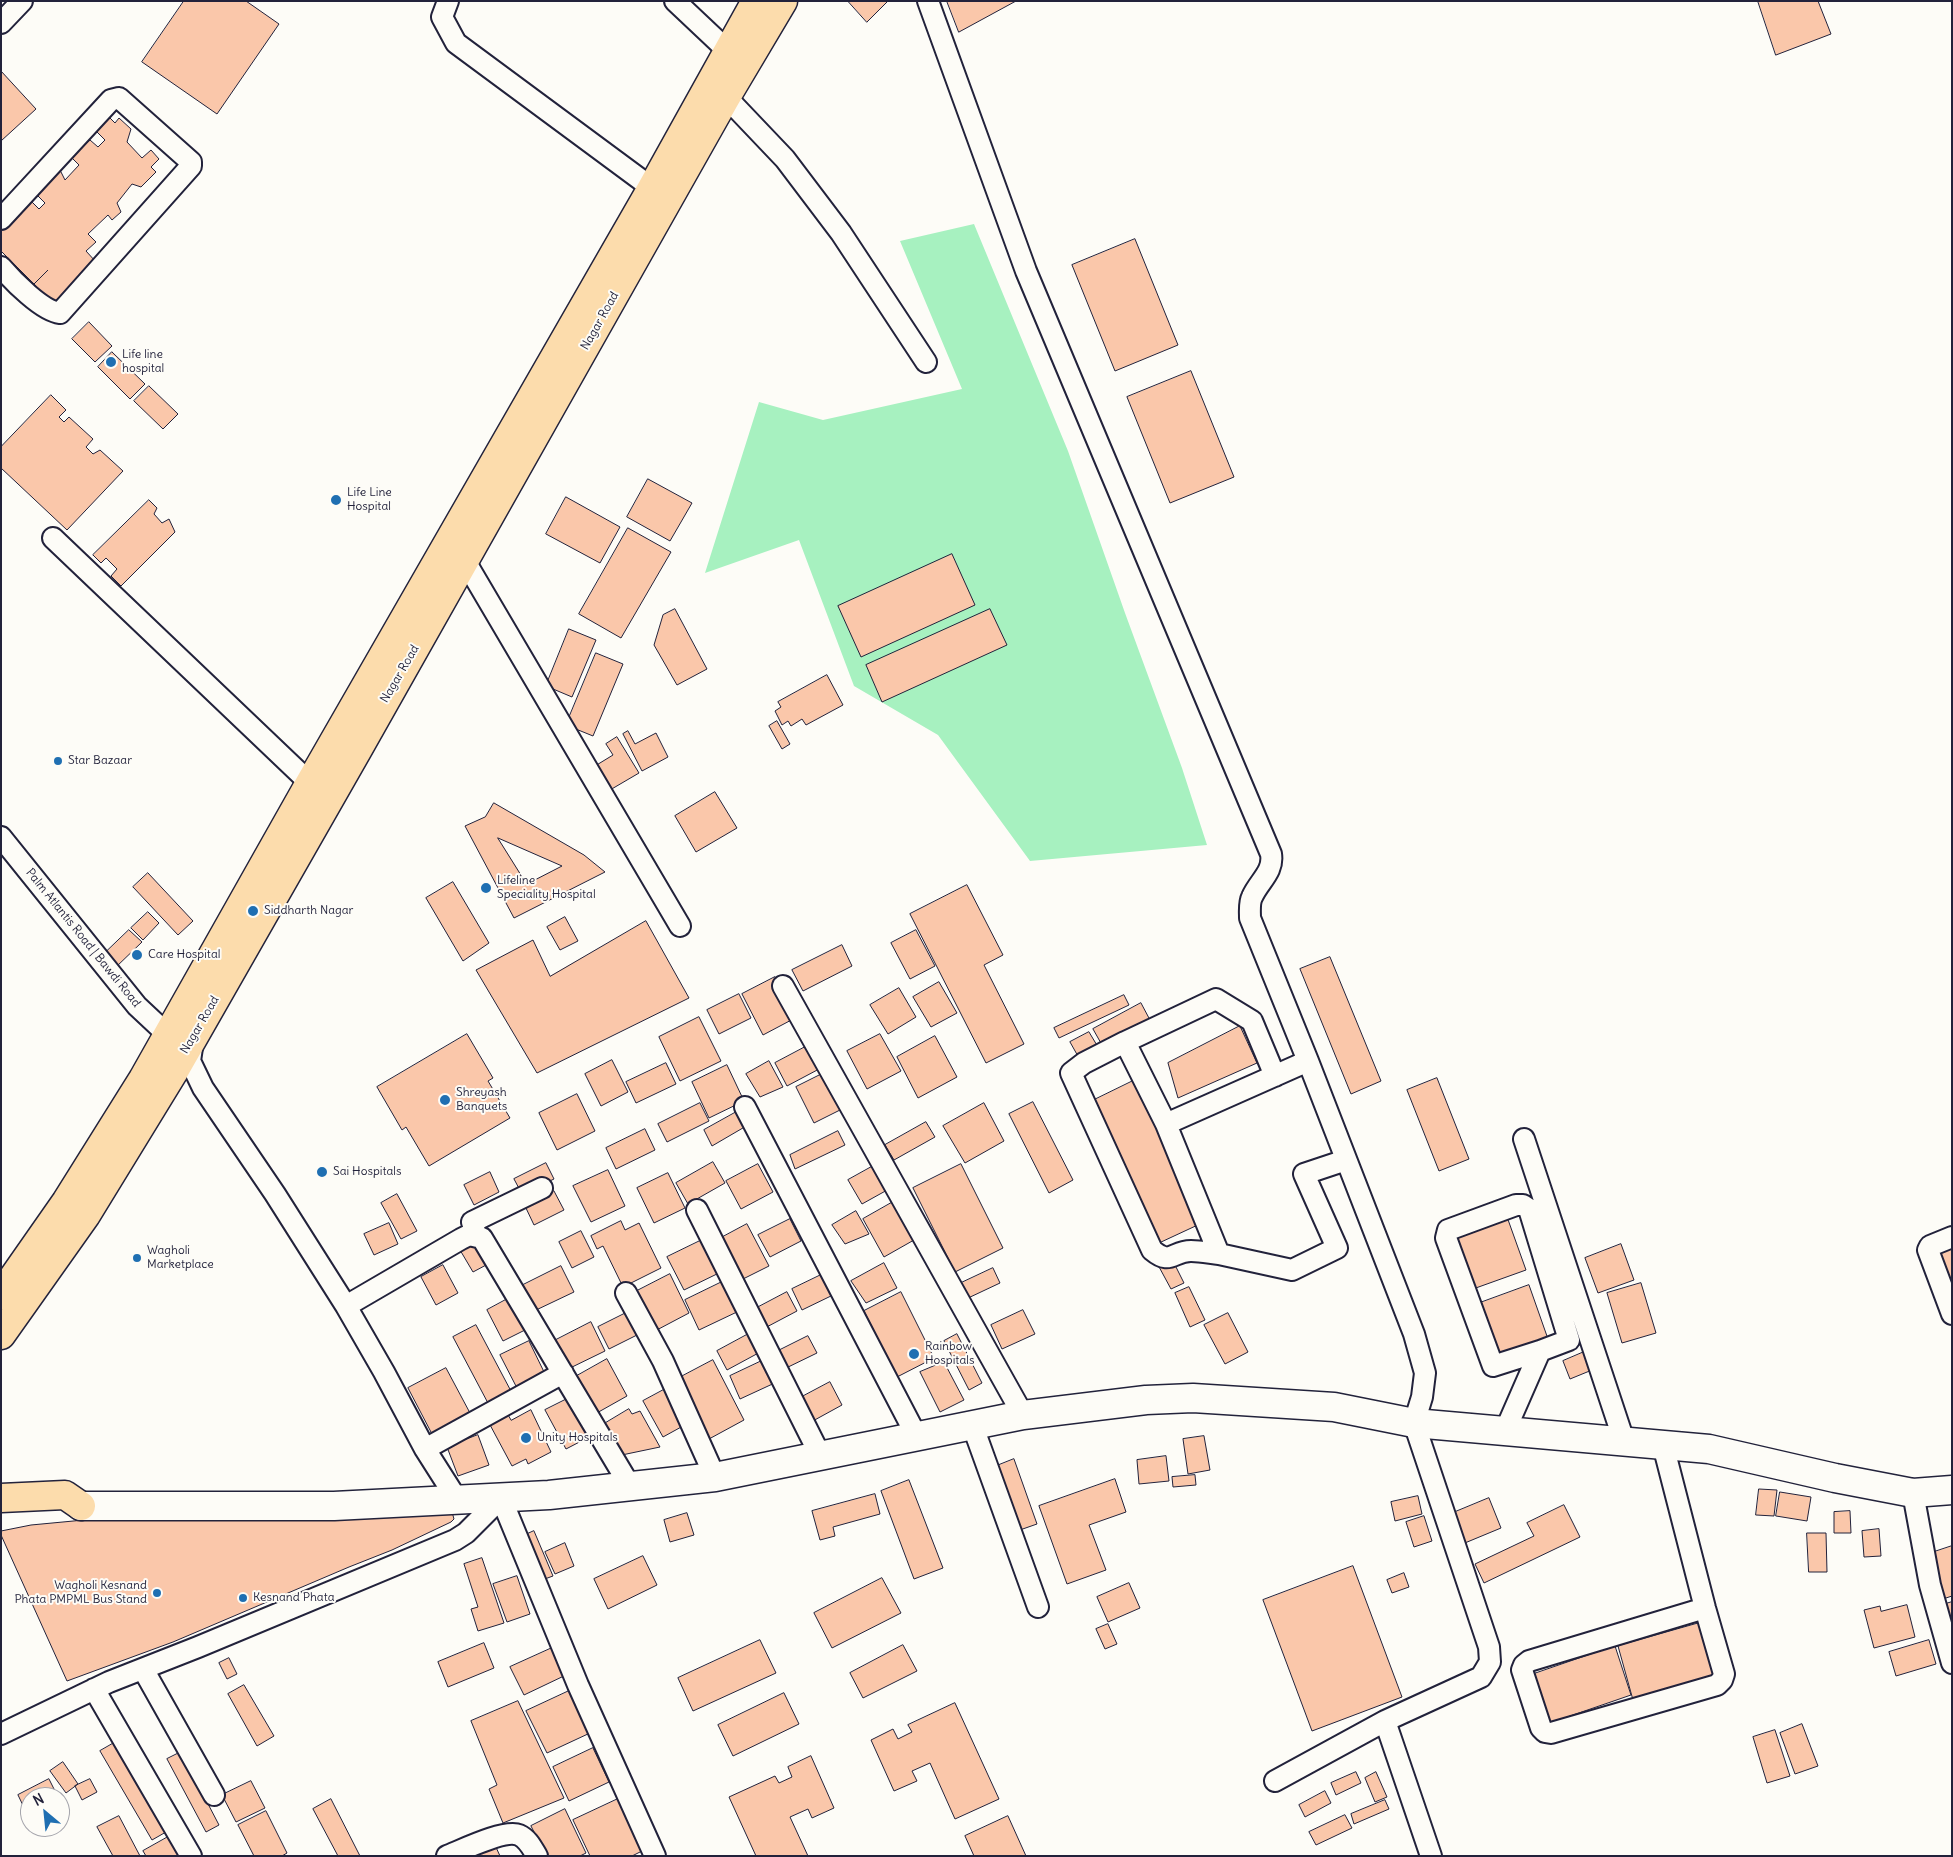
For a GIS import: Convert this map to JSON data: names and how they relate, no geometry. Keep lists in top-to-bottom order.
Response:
{
  "streets": {
    "main road": ["Nagar Road"],
    "street": ["Palm Atlantis Road | Bawdi Road"]
  },
  "crossings": [
    ["Nagar Road", "Palm Atlantis Road | Bawdi Road"]
  ],
  "places": [
    "Life line hospital",
    "Life Line Hospital",
    "Star Bazaar",
    "Lifeline Speciality Hospital",
    "Siddharth Nagar",
    "Care Hospital",
    "Shreyash Banquets",
    "Sai Hospitals",
    "Wagholi Marketplace",
    "Rainbow Hospitals",
    "Unity Hospitals",
    "Wagholi Kesnand Phata PMPML Bus Stand",
    "Kesnand Phata"
  ],
  "north": "top left"
}
